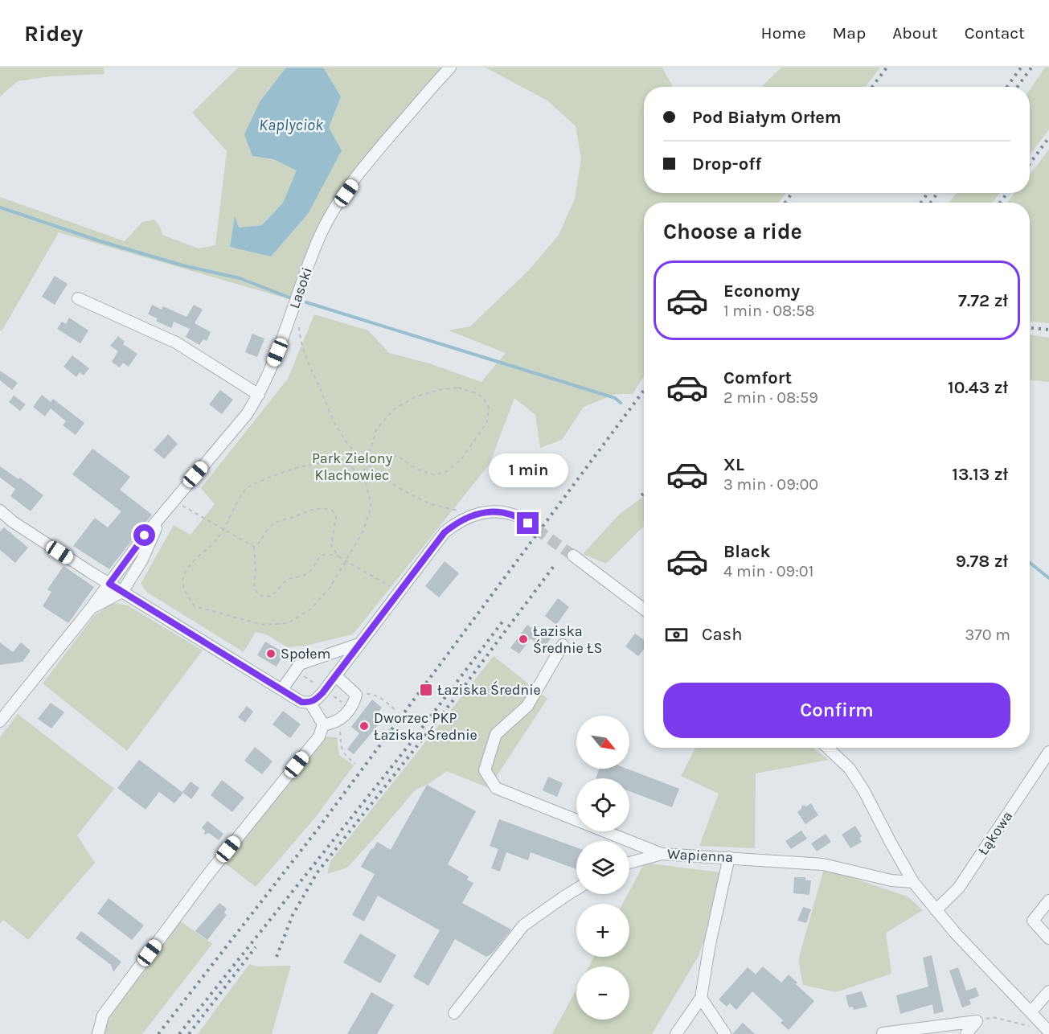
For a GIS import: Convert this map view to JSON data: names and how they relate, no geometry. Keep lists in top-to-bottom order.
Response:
{
  "streets": {
    "street": ["Lasoki", "Łąkowa", "Wapienna"]
  },
  "water": ["Kaplyciok"],
  "parks": ["Park Zielony Klachowiec"],
  "places": {
    "other": ["Łaziska Średnie ŁS", "Społem", "Dworzec PKP Łaziska Średnie"],
    "transit": ["Łaziska Średnie"]
  },
  "north": "bottom right",
  "page": {
    "header": "Ridey",
    "nav": [
      "Home",
      "Map",
      "About",
      "Contact"
    ],
    "banner": ["Pod Białym Orłem", "Drop-off"],
    "heading": "Choose a ride",
    "list": [
      {
        "name": "Economy",
        "note": "1 min · 08:58",
        "value": "7.72 zł"
      },
      {
        "name": "Comfort",
        "note": "2 min · 08:59",
        "value": "10.43 zł"
      },
      {
        "name": "XL",
        "note": "3 min · 09:00",
        "value": "13.13 zł"
      },
      {
        "name": "Black",
        "note": "4 min · 09:01",
        "value": "9.78 zł"
      }
    ],
    "bubble": "1 min",
    "pay": ["Cash", "370 m"],
    "buttons": "Confirm",
    "map_buttons": ["+", "−"]
  }
}
